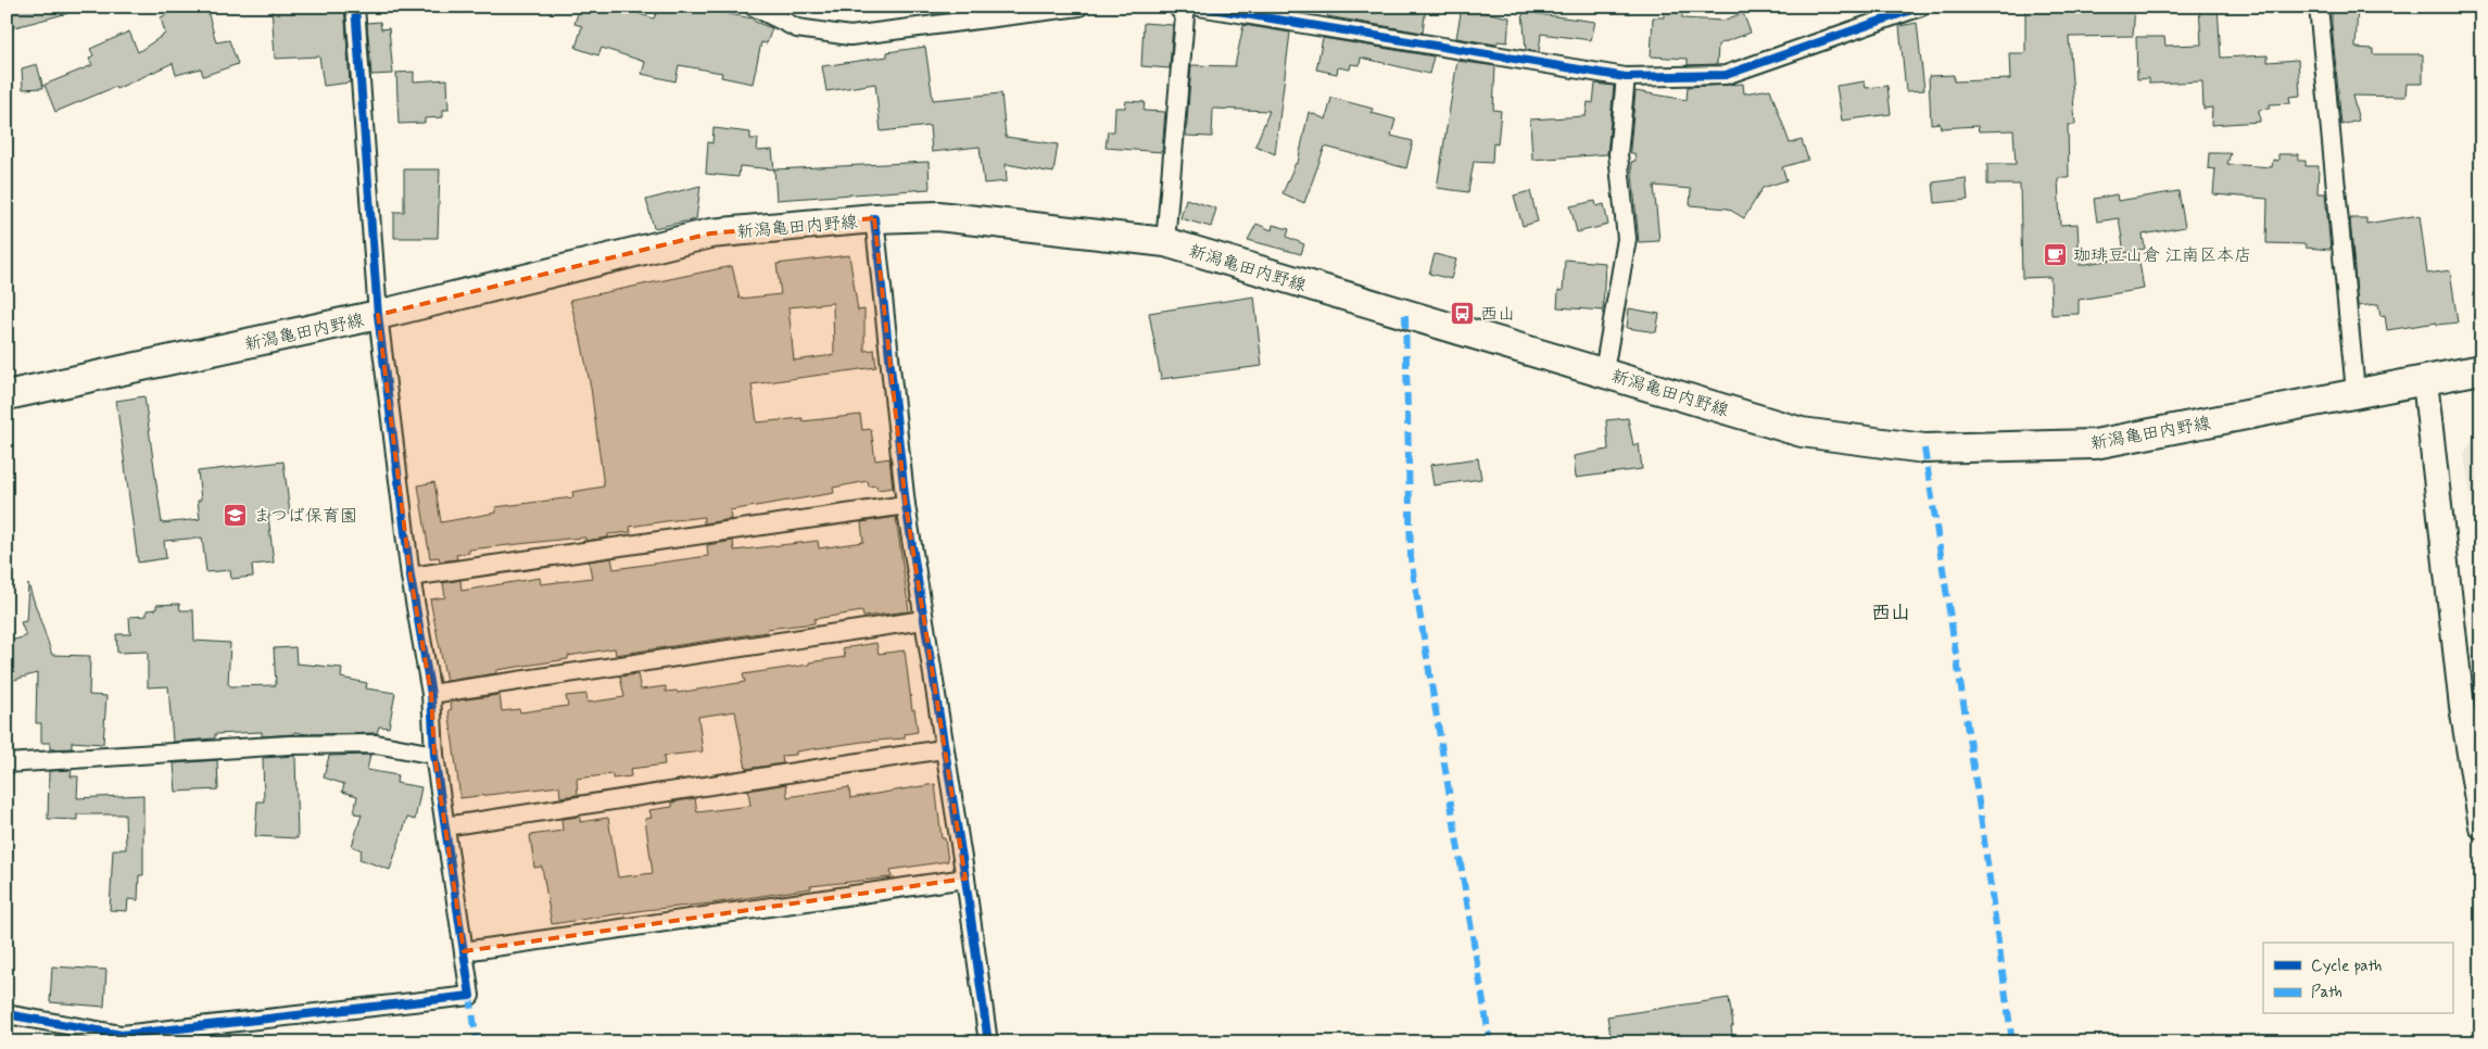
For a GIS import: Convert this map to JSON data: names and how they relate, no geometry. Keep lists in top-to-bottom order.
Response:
{
  "streets": {
    "main road": ["新潟亀田内野線"]
  },
  "districts": ["西山"],
  "places": {
    "cafe": ["珈琲豆山倉 江南区本店"],
    "bus stop": ["西山"],
    "school or university": ["まつば保育園"]
  },
  "legend": ["Cycle path", "Path"]
}
